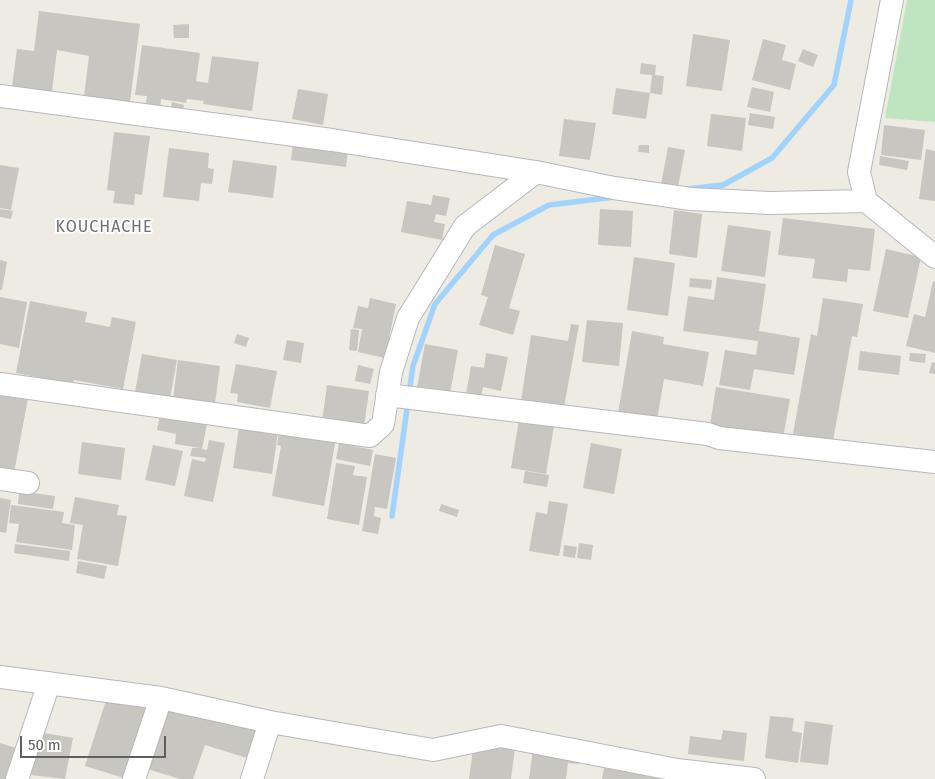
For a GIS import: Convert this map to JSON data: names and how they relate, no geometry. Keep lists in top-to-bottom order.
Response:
{
  "districts": ["KOUCHACHE"],
  "scale_bar": "50 m"
}
